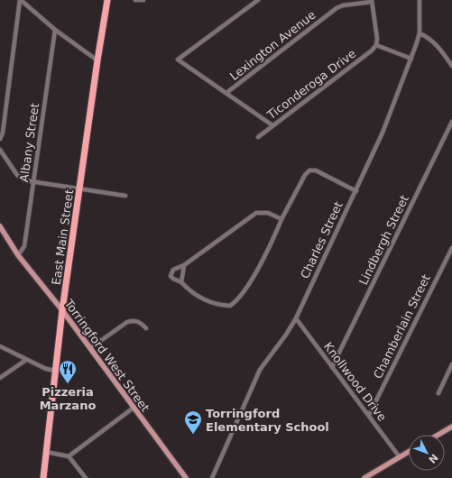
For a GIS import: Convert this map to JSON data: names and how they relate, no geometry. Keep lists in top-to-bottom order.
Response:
{
  "streets": {
    "highway": ["East Main Street"],
    "main road": ["Torringford West Street"],
    "street": [
      "Lexington Avenue",
      "Ticonderoga Drive",
      "Albany Street",
      "Charles Street",
      "Lindbergh Street",
      "Chamberlain Street",
      "Knollwood Drive"
    ]
  },
  "crossings": [
    ["Albany Street", "Torringford West Street"],
    ["East Main Street", "Torringford West Street"],
    ["Charles Street", "Knollwood Drive"],
    ["Lindbergh Street", "Knollwood Drive"],
    ["Chamberlain Street", "Knollwood Drive"]
  ],
  "places": {
    "restaurant": ["Pizzeria Marzano"],
    "school or university": ["Torringford Elementary School"]
  },
  "north": "bottom right"
}
